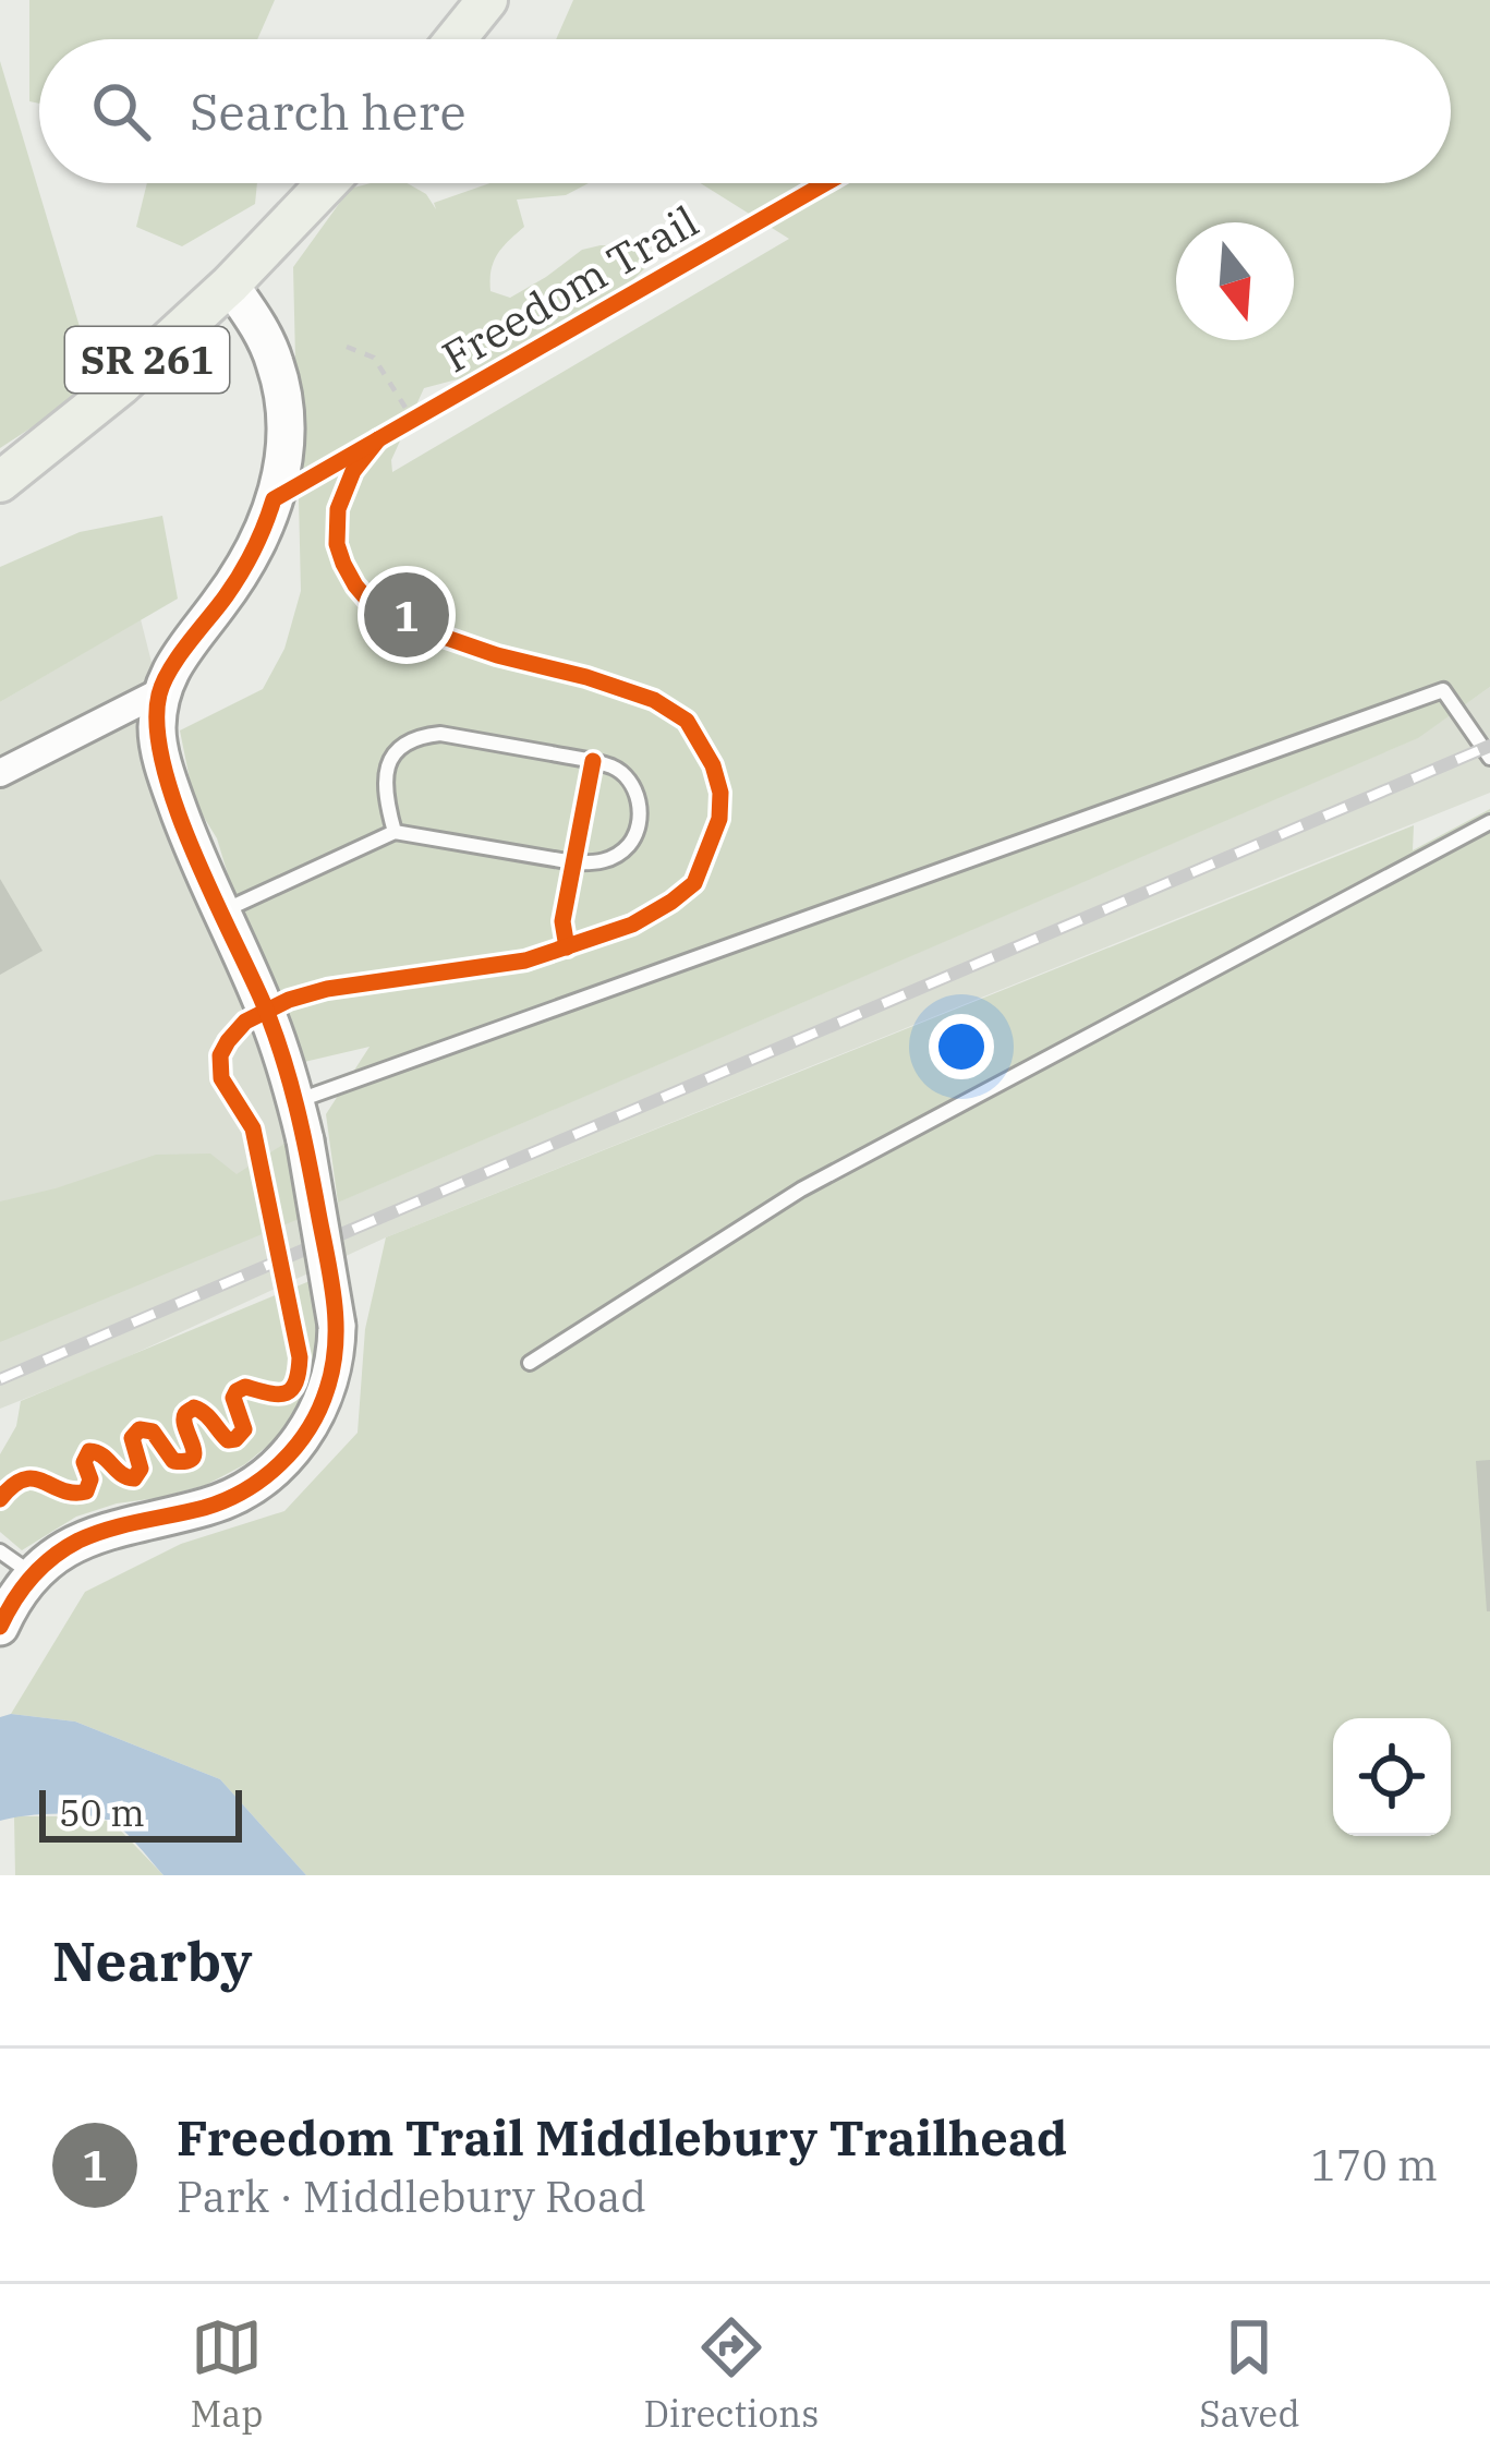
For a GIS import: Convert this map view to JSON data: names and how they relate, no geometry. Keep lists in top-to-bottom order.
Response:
{
  "streets": {
    "main road": ["SR 261"],
    "cycle path": ["Freedom Trail"]
  },
  "scale_bar": "50 m",
  "north": "bottom",
  "page": {
    "search": "Search here",
    "pins": "1",
    "scale": "50 m",
    "heading": "Nearby",
    "list": [
      {
        "mark": "1",
        "name": "Freedom Trail Middlebury Trailhead",
        "note": "Park · Middlebury Road",
        "value": "170 m"
      }
    ],
    "nav": ["Map", "Directions", "Saved"]
  }
}
